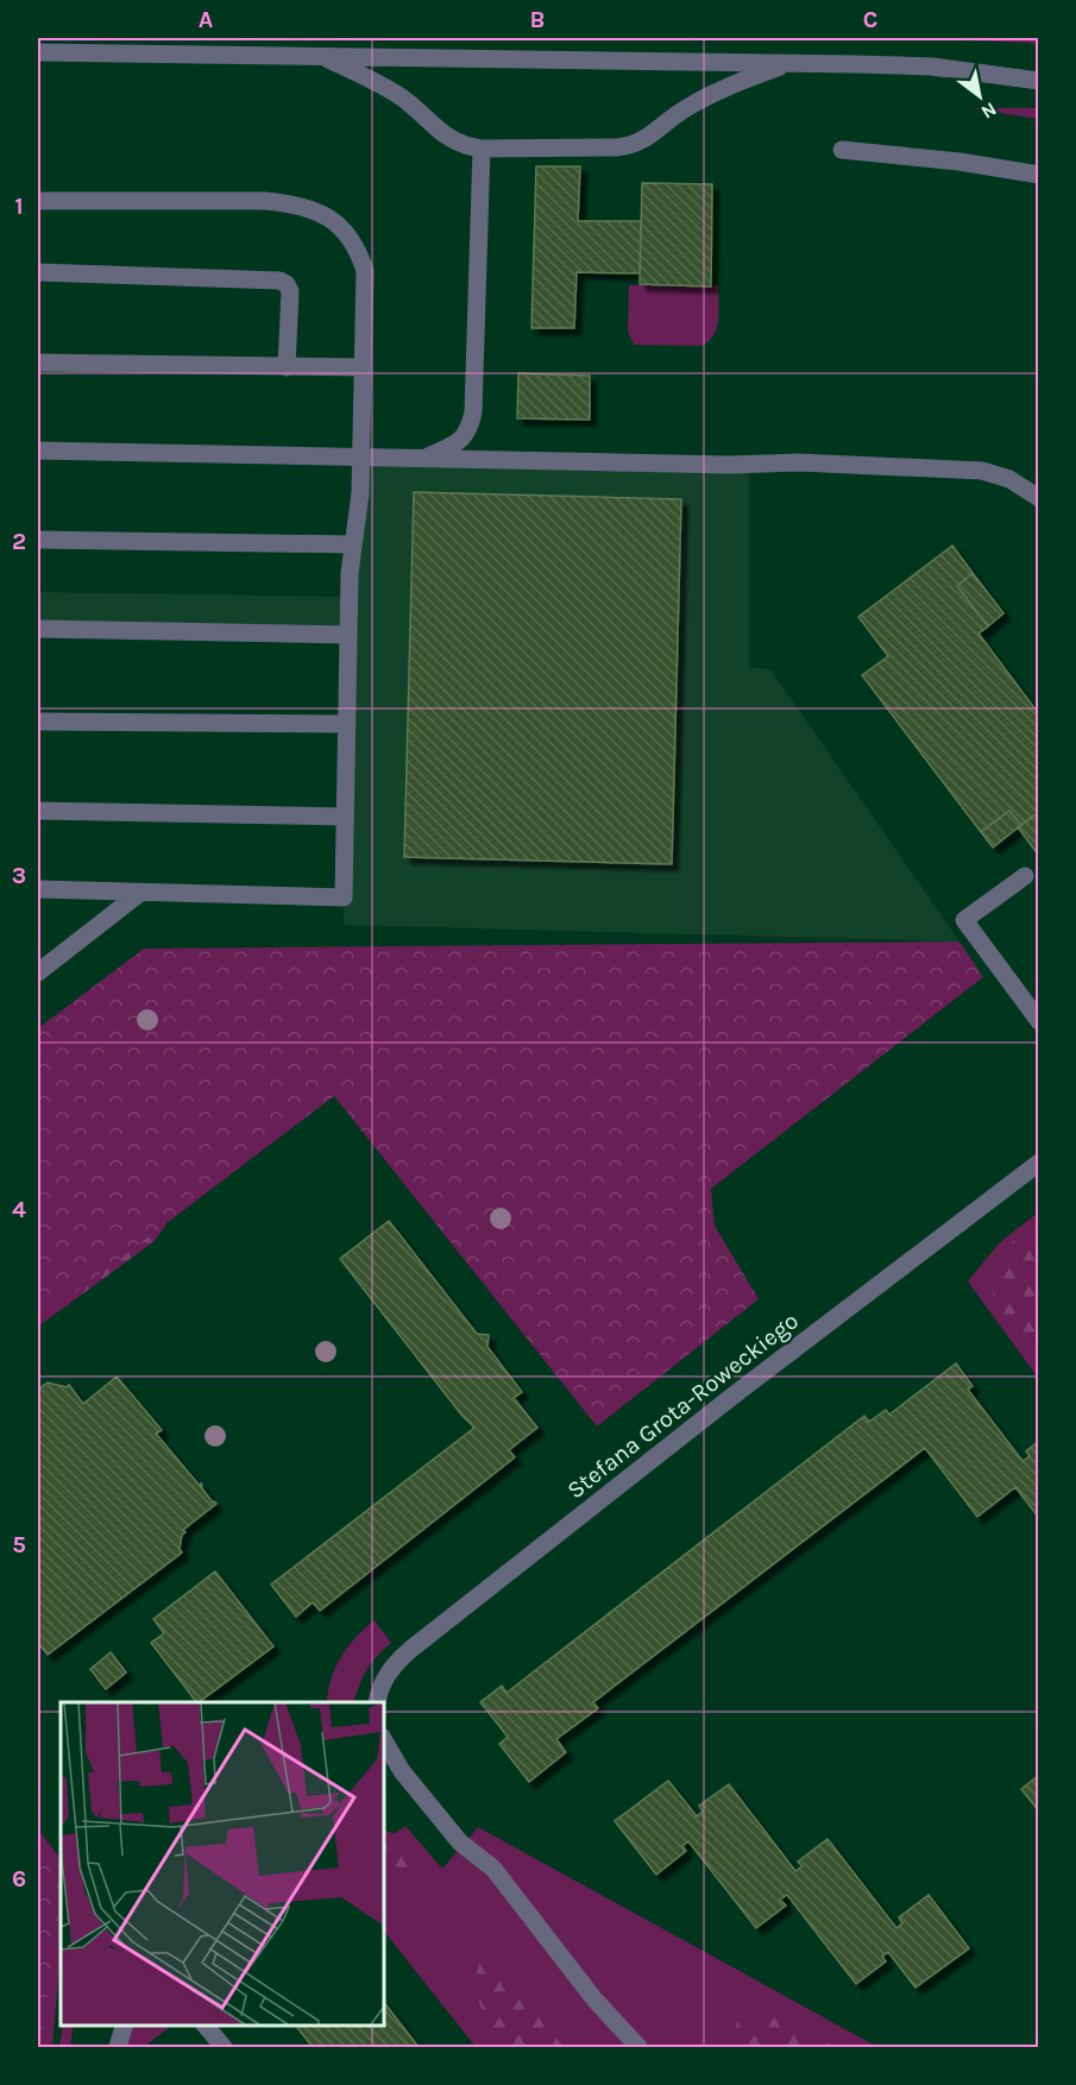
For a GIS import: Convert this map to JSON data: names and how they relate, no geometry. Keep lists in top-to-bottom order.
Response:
{
  "streets": {
    "street": ["Stefana Grota-Roweckiego"]
  },
  "north": "bottom right",
  "grid": {
    "columns": ["A", "B", "C"],
    "rows": [
      "1",
      "2",
      "3",
      "4",
      "5",
      "6"
    ]
  }
}
